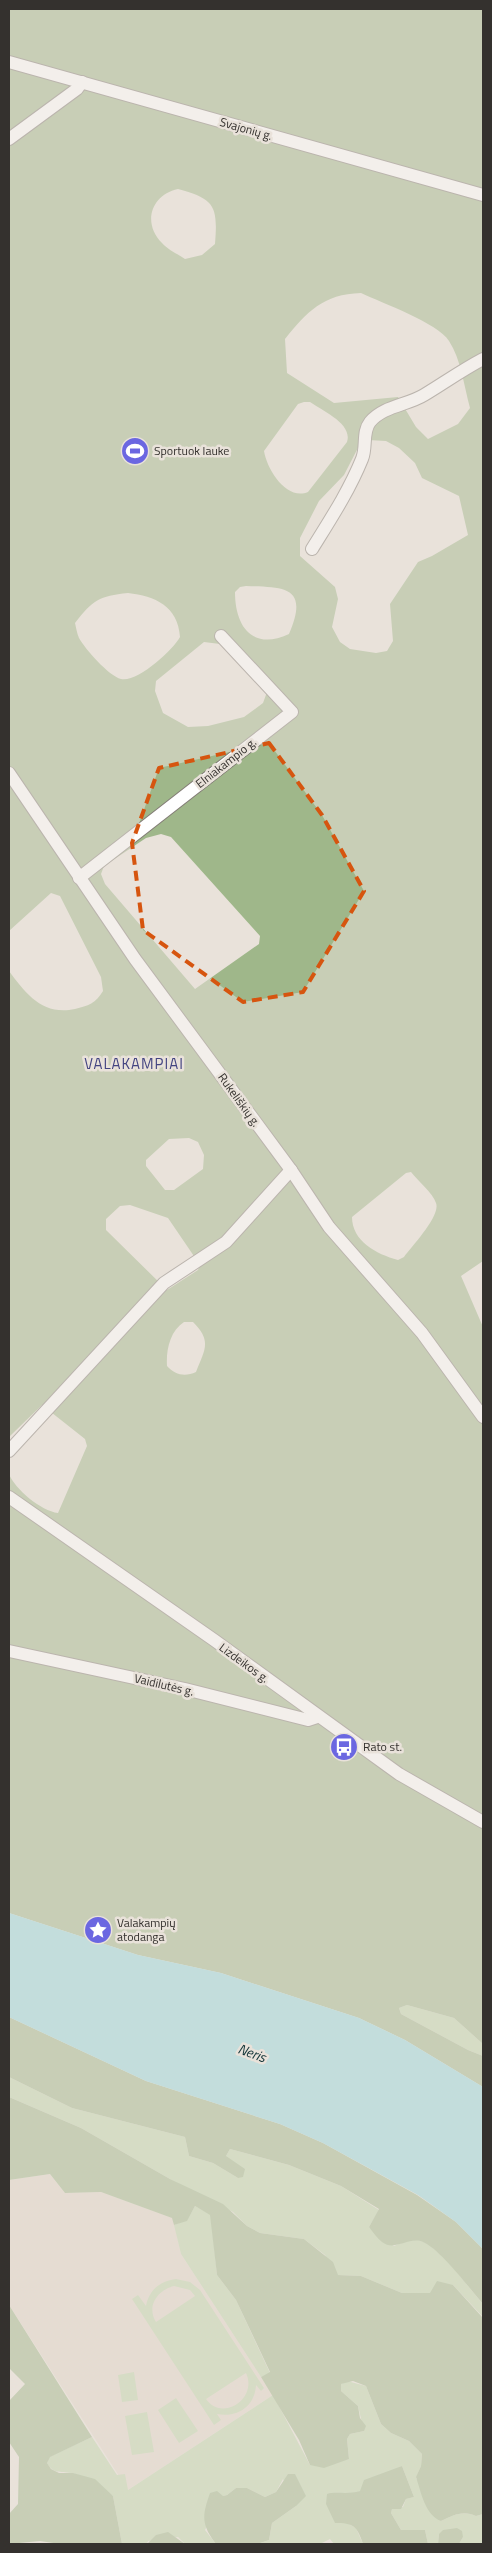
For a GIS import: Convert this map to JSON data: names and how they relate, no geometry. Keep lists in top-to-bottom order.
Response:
{
  "streets": {
    "street": [
      "Svajonių g.",
      "Elniakampio g.",
      "Rukeliškių g.",
      "Lizdeikos g.",
      "Vaidilutės g."
    ]
  },
  "crossings": [
    ["Elniakampio g.", "Rukeliškių g."],
    ["Lizdeikos g.", "Vaidilutės g."]
  ],
  "districts": ["VALAKAMPIAI"],
  "water": ["Neris"],
  "places": {
    "sports": ["Sportuok lauke"],
    "bus stop": ["Rato st."],
    "place": ["Valakampių atodanga"]
  }
}
